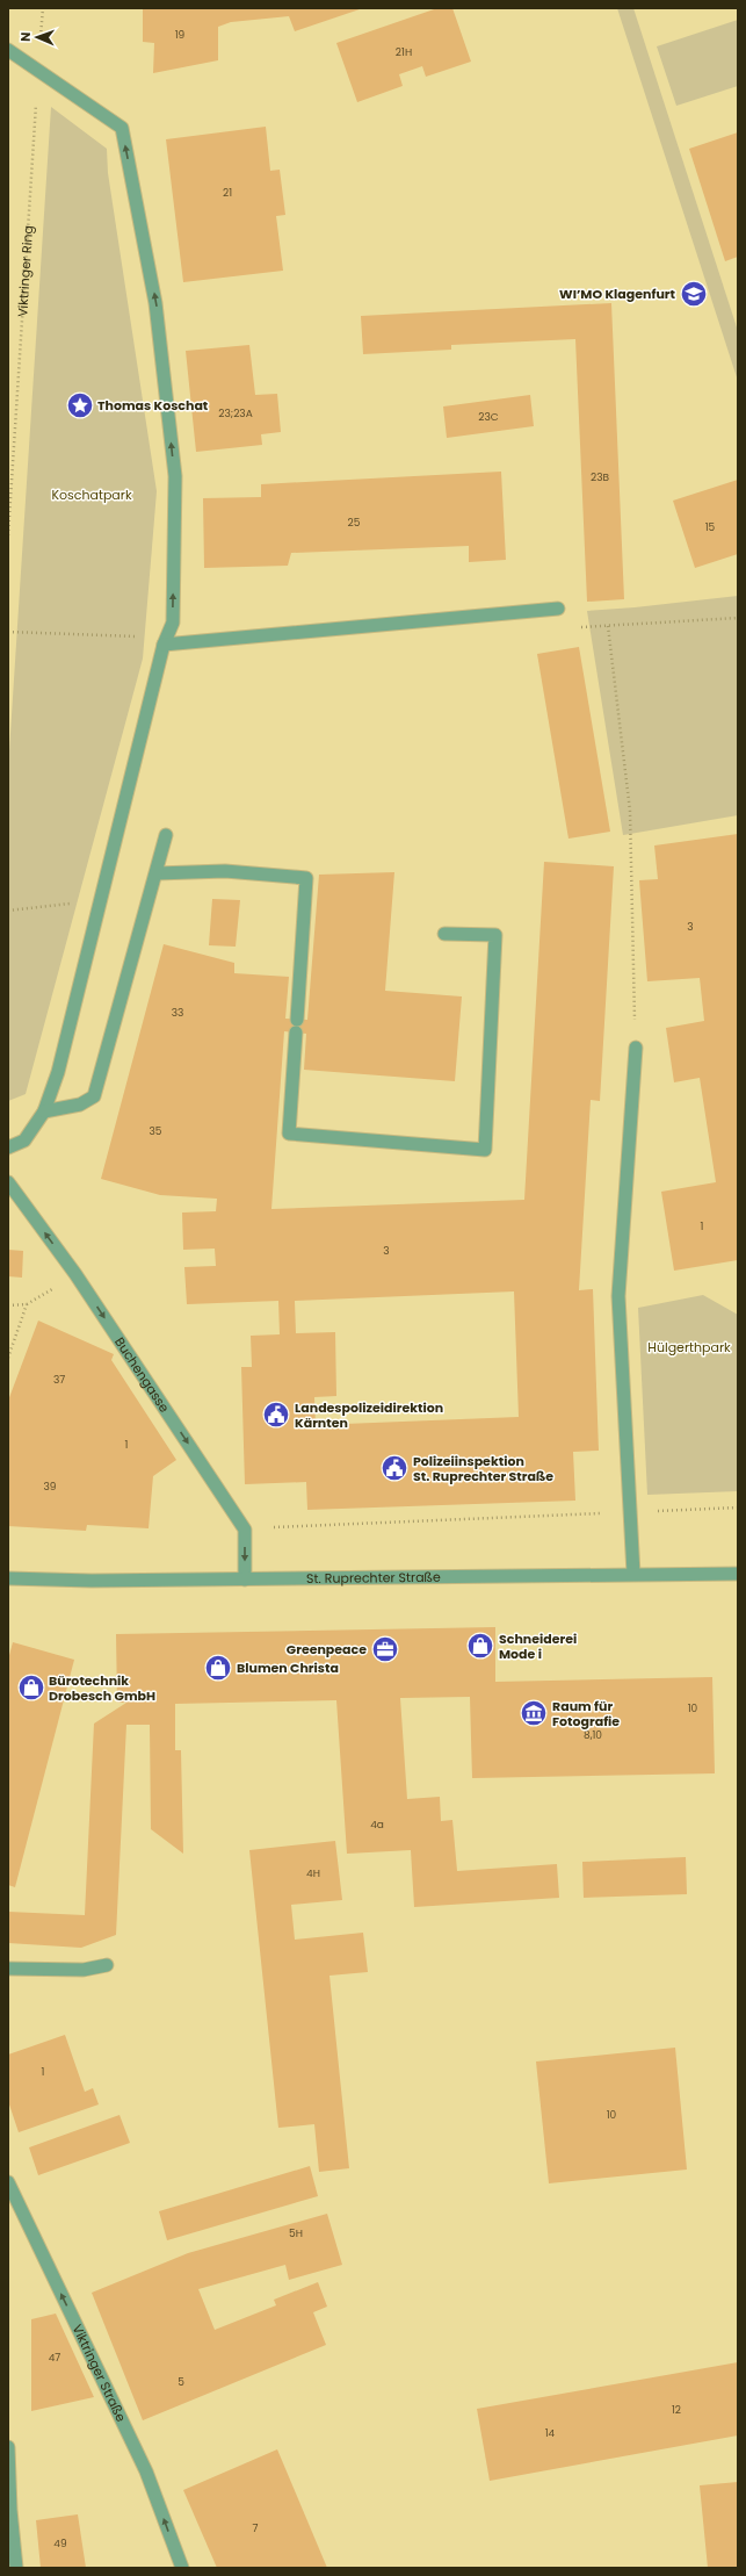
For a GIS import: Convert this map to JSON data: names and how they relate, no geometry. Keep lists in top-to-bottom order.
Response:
{
  "streets": {
    "street": ["Buchengasse", "St. Ruprechter Straße", "Viktringer Straße"],
    "path": ["Viktringer Ring"]
  },
  "one_way": ["Viktringer Straße"],
  "parks": ["Koschatpark", "Hülgerthpark"],
  "places": {
    "school or university": ["WI’MO Klagenfurt"],
    "place": ["Thomas Koschat"],
    "public building": ["Landespolizeidirektion Kärnten", "Polizeiinspektion St. Ruprechter Straße"],
    "shop": ["Schneiderei Mode i", "Blumen Christa", "Bürotechnik Drobesch GmbH"],
    "office": ["Greenpeace"],
    "museum": ["Raum für Fotografie"]
  },
  "house_numbers": [
    "19",
    "21H",
    "21",
    "23;23A",
    "23C",
    "23B",
    "25",
    "15",
    "3",
    "33",
    "35",
    "1",
    "3",
    "37",
    "1",
    "39",
    "10",
    "8,10",
    "4a",
    "4H",
    "1",
    "10",
    "5H",
    "47",
    "5",
    "12",
    "14",
    "7",
    "49"
  ],
  "north": "left"
}
